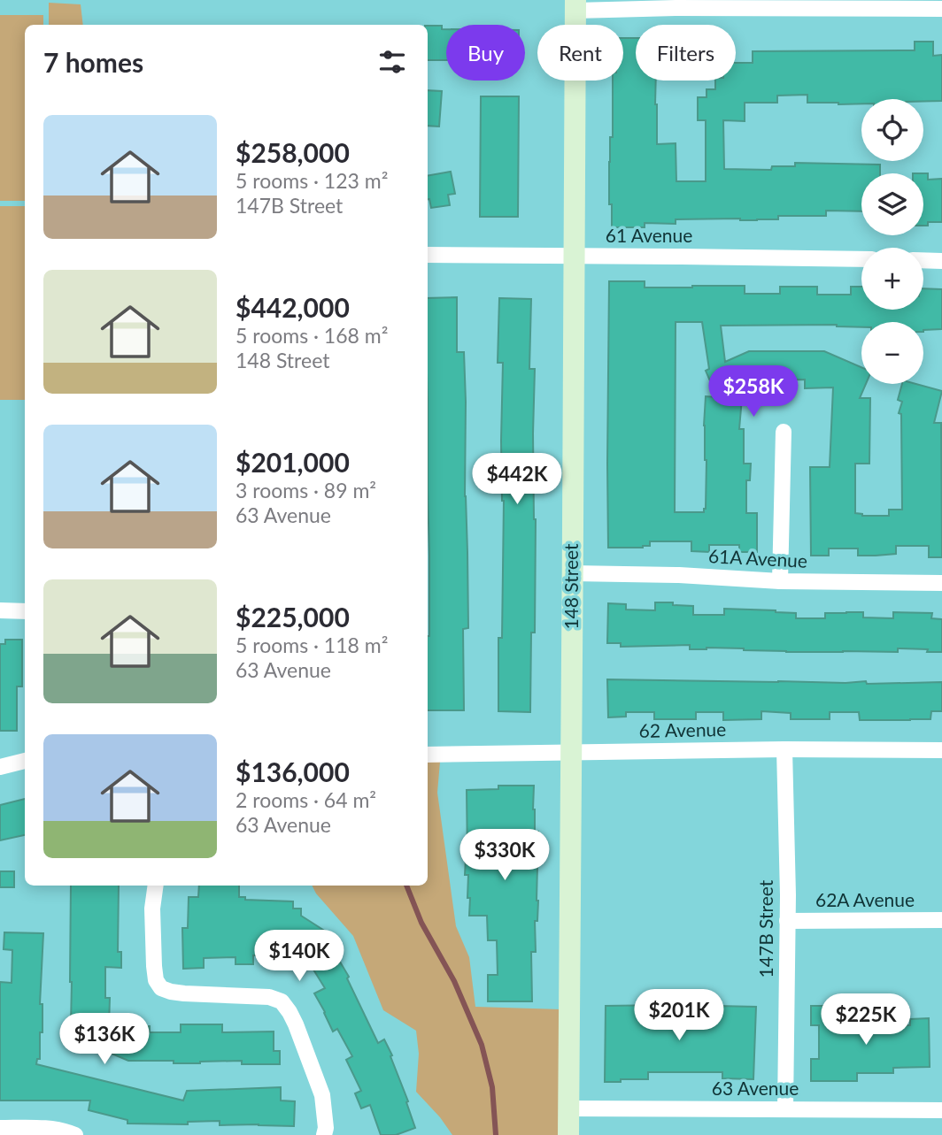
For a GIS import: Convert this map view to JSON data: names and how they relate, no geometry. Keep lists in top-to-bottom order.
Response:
{
  "streets": {
    "main road": ["148 Street"],
    "street": [
      "61 Avenue",
      "61A Avenue",
      "62 Avenue",
      "62A Avenue",
      "147B Street",
      "63 Avenue"
    ]
  },
  "crossings": [
    ["61 Avenue", "148 Street"],
    ["61A Avenue", "148 Street"],
    ["148 Street", "62 Avenue"],
    ["148 Street", "63 Avenue"],
    ["62 Avenue", "147B Street"],
    ["62A Avenue", "147B Street"],
    ["147B Street", "63 Avenue"]
  ],
  "page": {
    "chip": ["Buy", "Rent", "Filters"],
    "heading": "7 homes",
    "map_buttons": ["+", "−"],
    "list": [
      {
        "name": "$258,000",
        "note": "5 rooms · 123 m² · 147B Street"
      },
      {
        "name": "$442,000",
        "note": "5 rooms · 168 m² · 148 Street"
      },
      {
        "name": "$201,000",
        "note": "3 rooms · 89 m² · 63 Avenue"
      },
      {
        "name": "$225,000",
        "note": "5 rooms · 118 m² · 63 Avenue"
      },
      {
        "name": "$136,000",
        "note": "2 rooms · 64 m² · 63 Avenue"
      }
    ],
    "price": [
      "$258K",
      "$442K",
      "$330K",
      "$140K",
      "$201K",
      "$225K",
      "$136K"
    ]
  }
}
